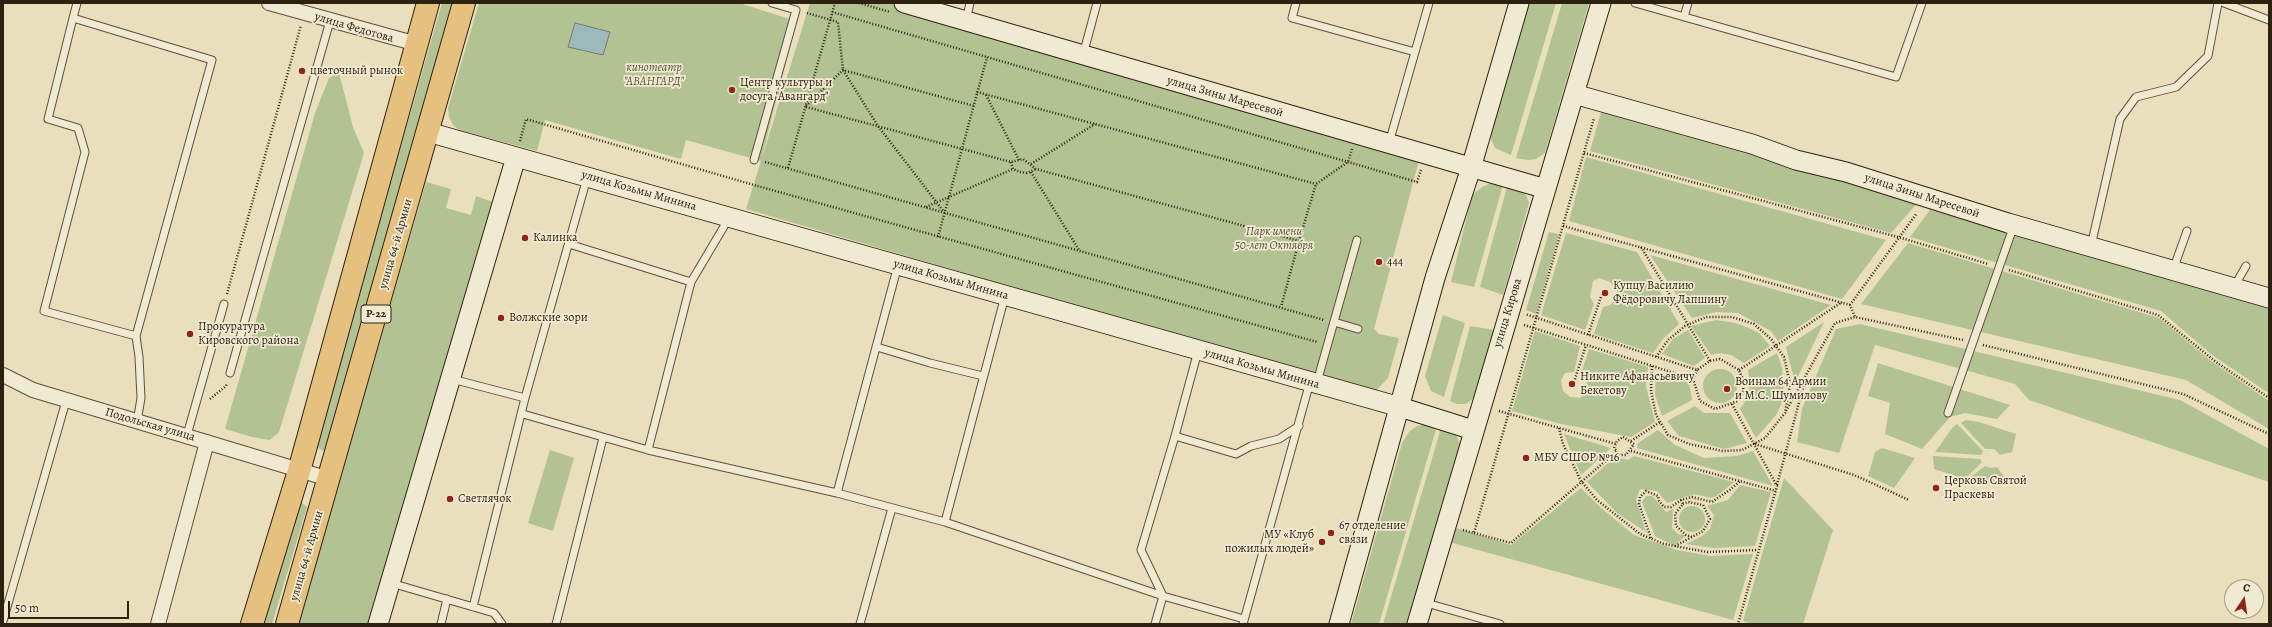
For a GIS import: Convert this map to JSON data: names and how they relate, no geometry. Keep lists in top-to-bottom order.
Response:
{
  "streets": {
    "highway": ["улица 64-й Армии", "Р-22"],
    "street": [
      "улица Федотова",
      "улица Зины Маресевой",
      "улица Козьмы Минина",
      "улица Кирова",
      "Подольская улица"
    ]
  },
  "crossings": [
    ["улица Федотова", "Р-22"],
    ["улица Зины Маресевой", "улица Кирова"],
    ["улица Козьмы Минина", "улица 64-й Армии"],
    ["улица Козьмы Минина", "улица Кирова"],
    ["улица 64-й Армии", "Подольская улица"],
    ["Р-22", "Подольская улица"]
  ],
  "parks": ["кинотеатр \"АВАНГАРД\"", "Парк имени 50-лет Октября"],
  "places": [
    "цветочный рынок",
    "Центр культуры и досуга \"Авангард\"",
    "Калинка",
    "444",
    "Купцу Василию Фёдоровичу Лапшину",
    "Волжские зори",
    "Прокуратура Кировского района",
    "Никите Афанасьевичу Бекетову",
    "Воинам 64 Армии и М.С. Шумилову",
    "МБУ СШОР №16",
    "Церковь Святой Праскевы",
    "Светлячок",
    "67 отделение связи",
    "МУ «Клуб пожилых людей»"
  ],
  "scale_bar": "50 m",
  "north": "top"
}
